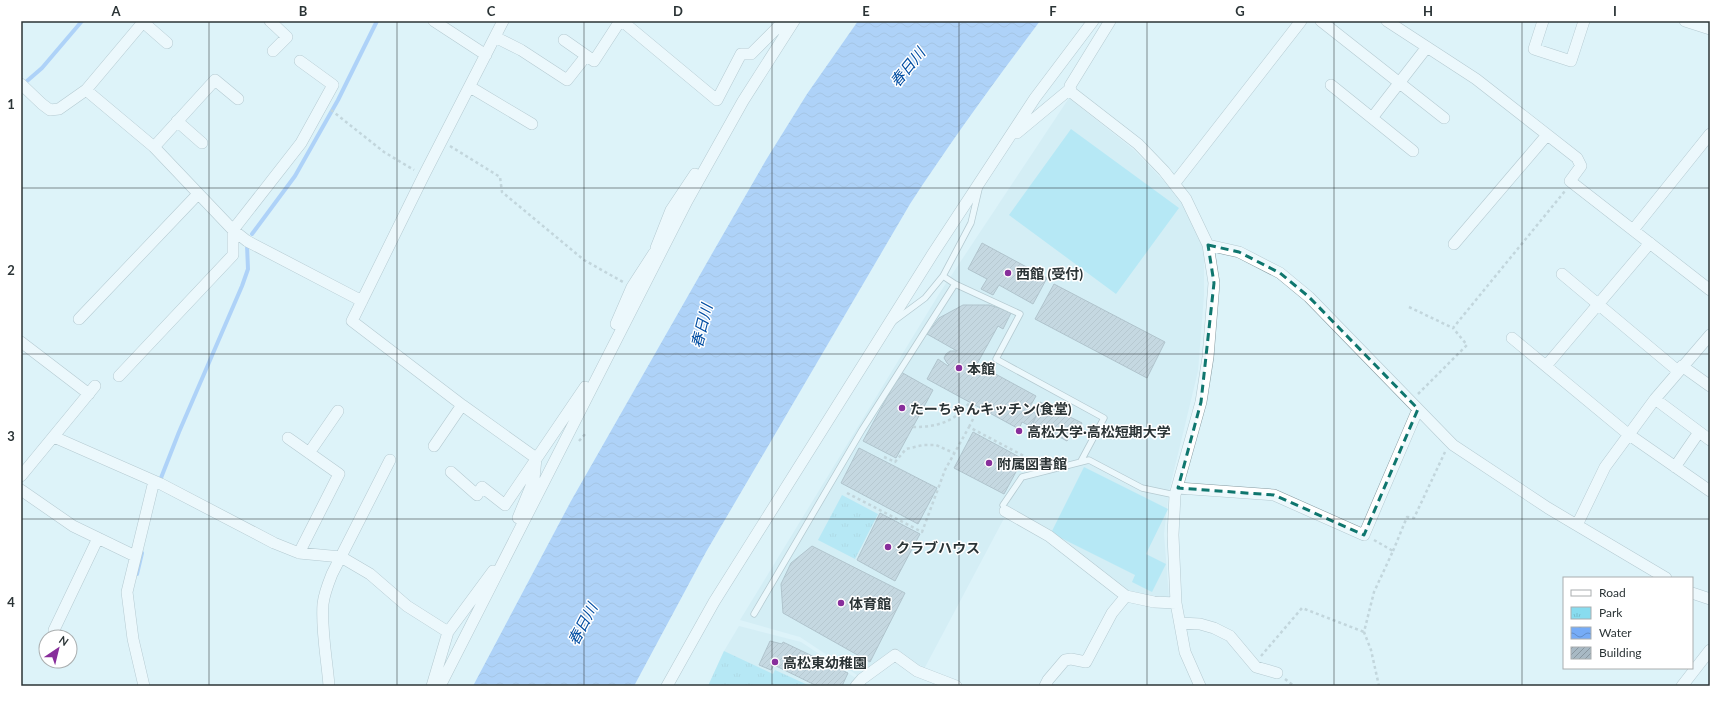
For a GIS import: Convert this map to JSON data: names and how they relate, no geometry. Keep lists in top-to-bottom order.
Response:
{
  "water": ["春日川"],
  "places": [
    "西館 (受付)",
    "本館",
    "たーちゃんキッチン(食堂)",
    "高松大学·高松短期大学",
    "附属図書館",
    "クラブハウス",
    "体育館",
    "高松東幼稚園"
  ],
  "legend": [
    "Road",
    "Park",
    "Water",
    "Building"
  ],
  "north": "top right",
  "grid": {
    "columns": [
      "A",
      "B",
      "C",
      "D",
      "E",
      "F",
      "G",
      "H",
      "I"
    ],
    "rows": [
      "1",
      "2",
      "3",
      "4"
    ]
  }
}
